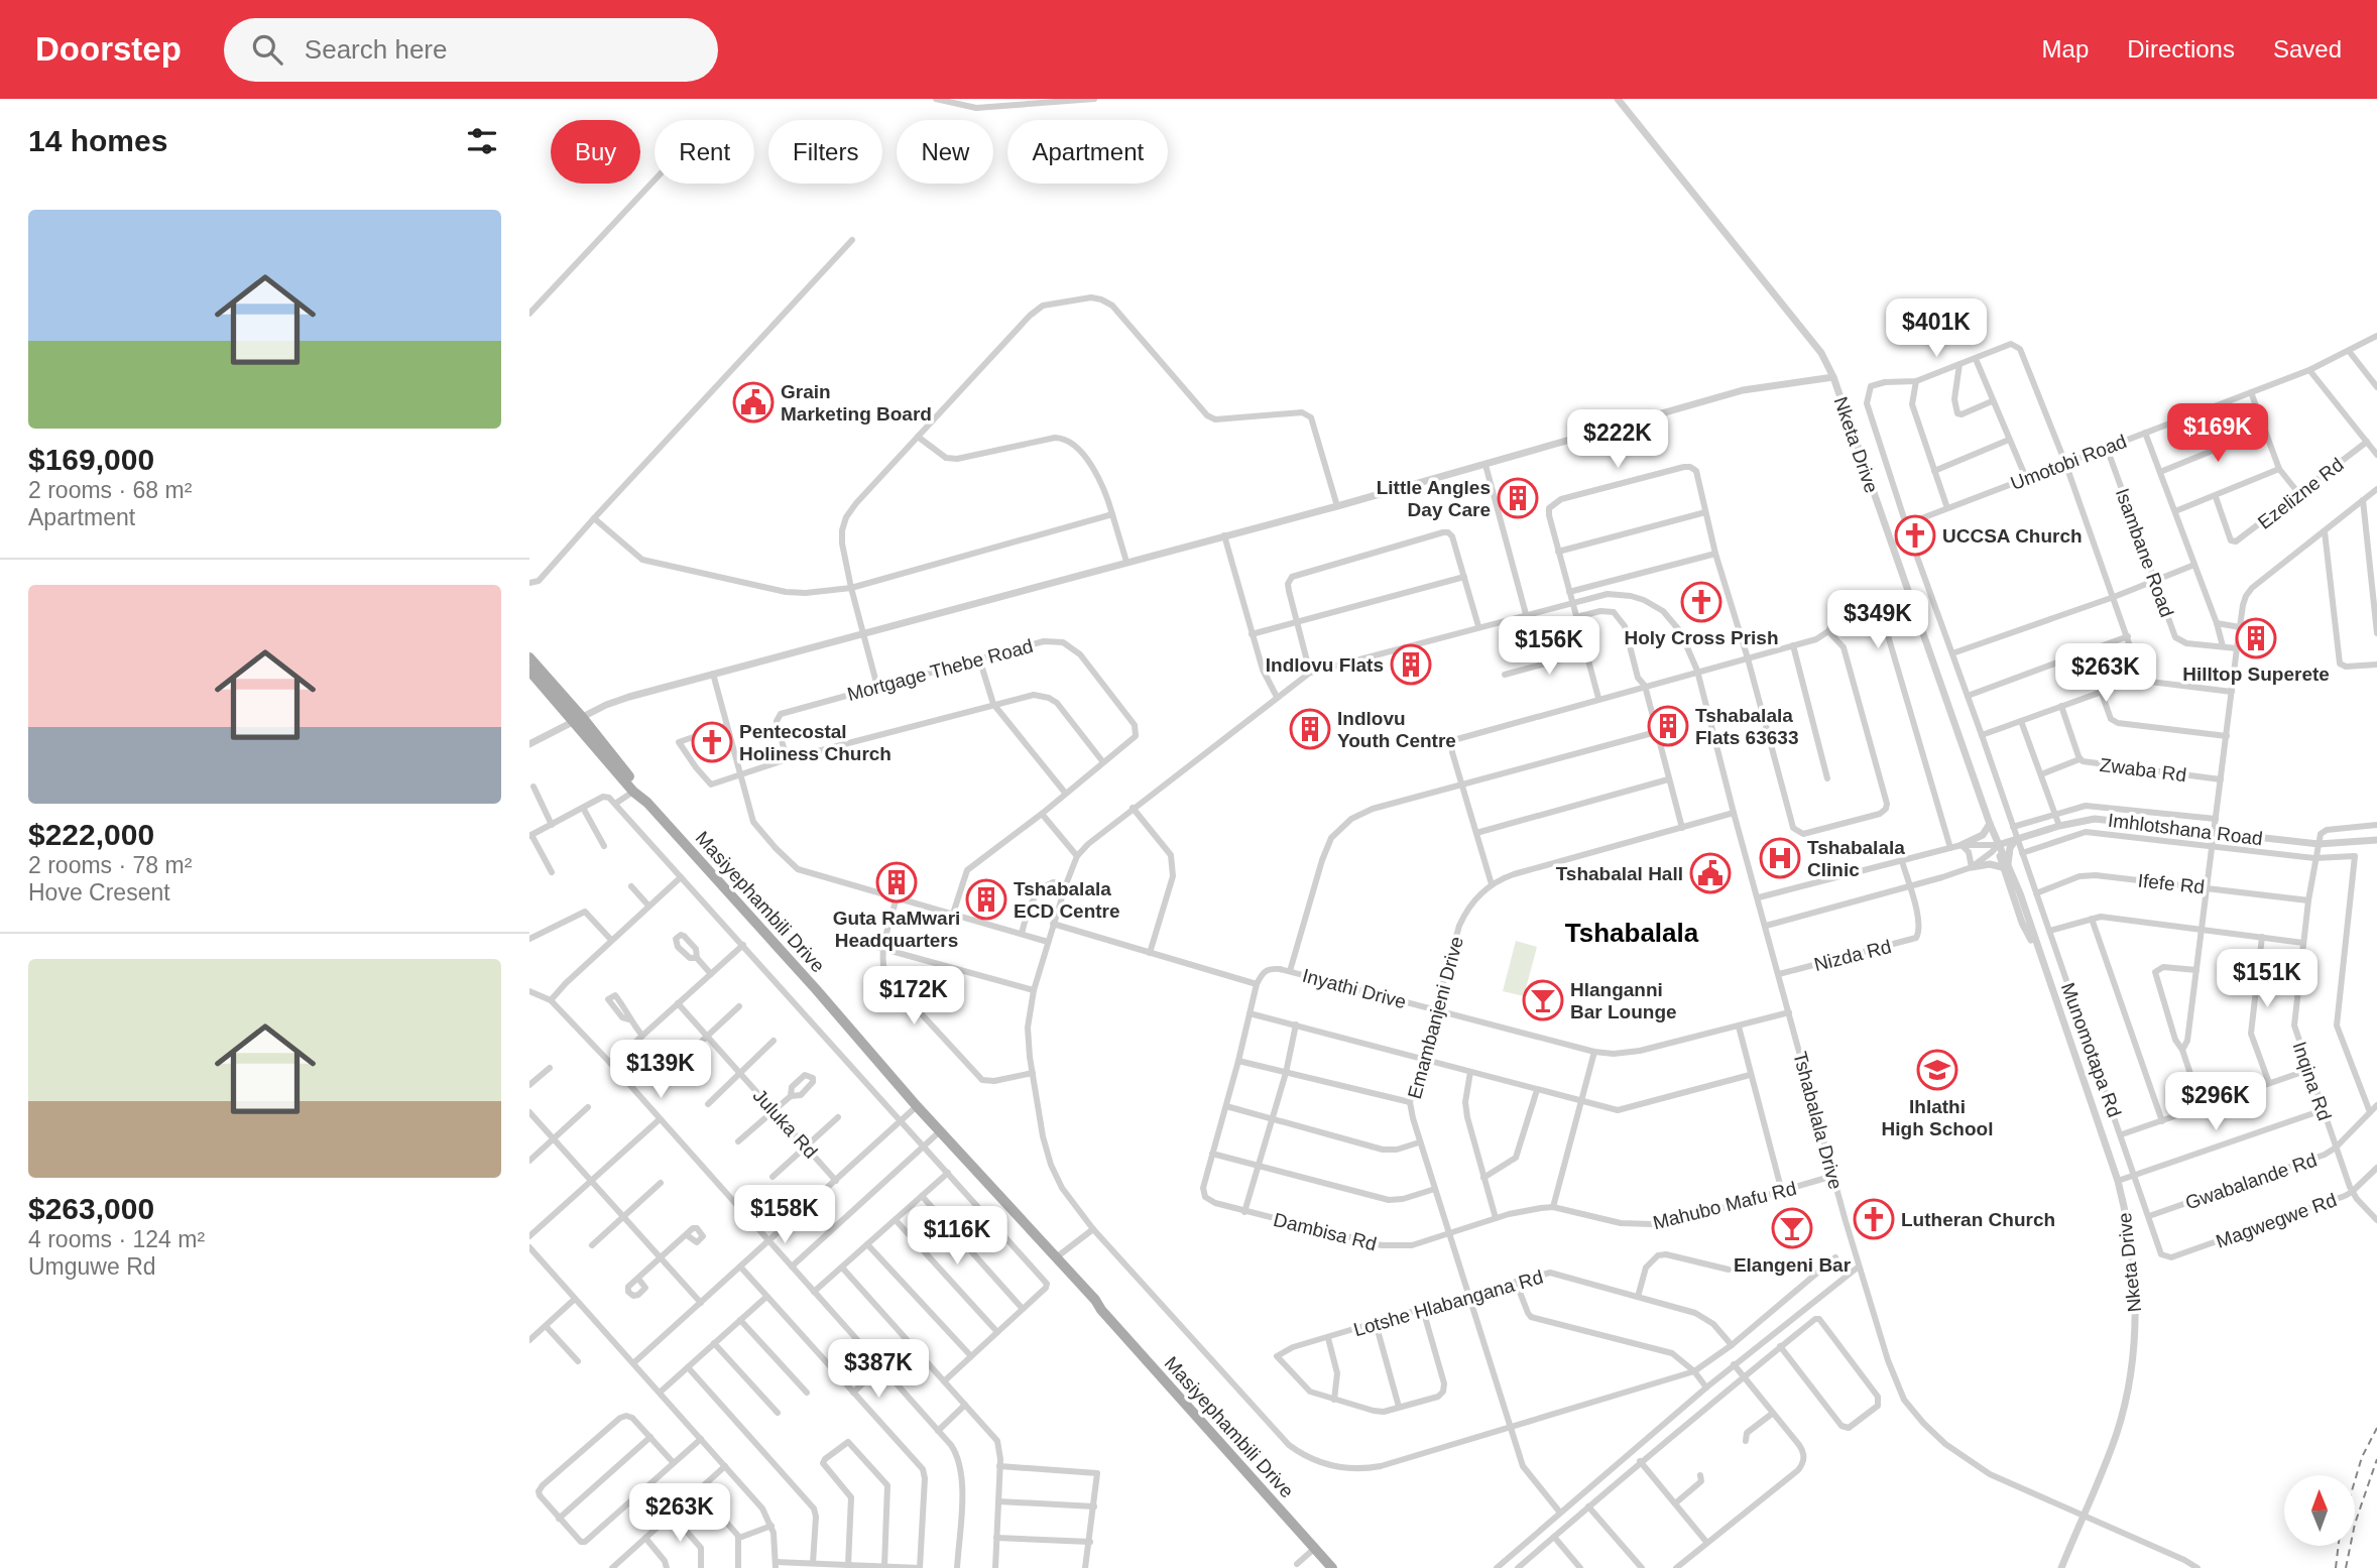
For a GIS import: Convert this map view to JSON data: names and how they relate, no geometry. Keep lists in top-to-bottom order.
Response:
{
  "streets": {
    "main road": ["Masiyephambili Drive"],
    "street": [
      "Nketa Drive",
      "Umotobi Road",
      "Ezelizne Rd",
      "Isambane Road",
      "Mortgage Thebe Road",
      "Zwaba Rd",
      "Imhlotshana Road",
      "Ifefe Rd",
      "Nizda Rd",
      "Inyathi Drive",
      "Emambanjeni Drive",
      "Munomotapa Rd",
      "Inqina Rd",
      "Tshabalala Drive",
      "Juluka Rd",
      "Gwabalande Rd",
      "Mahubo Mafu Rd",
      "Magwegwe Rd",
      "Dambisa Rd",
      "Lotshe Hlabangana Rd"
    ]
  },
  "crossings": [
    ["Nketa Drive", "Imhlotshana Road"],
    ["Nketa Drive", "Tshabalala Drive"],
    ["Umotobi Road", "Isambane Road"],
    ["Imhlotshana Road", "Munomotapa Rd"],
    ["Imhlotshana Road", "Inqina Rd"],
    ["Ifefe Rd", "Munomotapa Rd"],
    ["Ifefe Rd", "Inqina Rd"],
    ["Nizda Rd", "Tshabalala Drive"],
    ["Inyathi Drive", "Emambanjeni Drive"],
    ["Inyathi Drive", "Tshabalala Drive"],
    ["Emambanjeni Drive", "Tshabalala Drive"],
    ["Emambanjeni Drive", "Mahubo Mafu Rd"],
    ["Emambanjeni Drive", "Dambisa Rd"],
    ["Emambanjeni Drive", "Lotshe Hlabangana Rd"],
    ["Munomotapa Rd", "Gwabalande Rd"],
    ["Munomotapa Rd", "Magwegwe Rd"],
    ["Inqina Rd", "Gwabalande Rd"],
    ["Inqina Rd", "Magwegwe Rd"],
    ["Tshabalala Drive", "Mahubo Mafu Rd"],
    ["Mahubo Mafu Rd", "Dambisa Rd"]
  ],
  "districts": ["Tshabalala"],
  "places": {
    "public building": ["Grain Marketing Board", "Tshabalal Hall"],
    "building": [
      "Little Angles Day Care",
      "Hilltop Superete",
      "Indlovu Flats",
      "Tshabalala Flats 63633",
      "Indlovu Youth Centre",
      "Guta RaMwari Headquarters",
      "Tshabalala ECD Centre"
    ],
    "church": [
      "UCCSA Church",
      "Holy Cross Prish",
      "Pentecostal Holiness Church",
      "Lutheran Church"
    ],
    "hospital": ["Tshabalala Clinic"],
    "bar": ["Hlanganni Bar Lounge", "Elangeni Bar"],
    "school or university": ["Ihlathi High School"]
  },
  "north": "top",
  "page": {
    "header": "Doorstep",
    "search": "Search here",
    "nav": ["Map", "Directions", "Saved"],
    "heading": "14 homes",
    "chip": [
      "Buy",
      "Rent",
      "Filters",
      "New",
      "Apartment"
    ],
    "list": [
      {
        "name": "$169,000",
        "note": "2 rooms · 68 m² · Apartment"
      },
      {
        "name": "$222,000",
        "note": "2 rooms · 78 m² · Hove Cresent"
      },
      {
        "name": "$263,000",
        "note": "4 rooms · 124 m² · Umguwe Rd"
      }
    ],
    "price": [
      "$401K",
      "$169K",
      "$222K",
      "$349K",
      "$156K",
      "$263K",
      "$151K",
      "$172K",
      "$139K",
      "$296K",
      "$158K",
      "$116K",
      "$387K",
      "$263K"
    ]
  }
}
